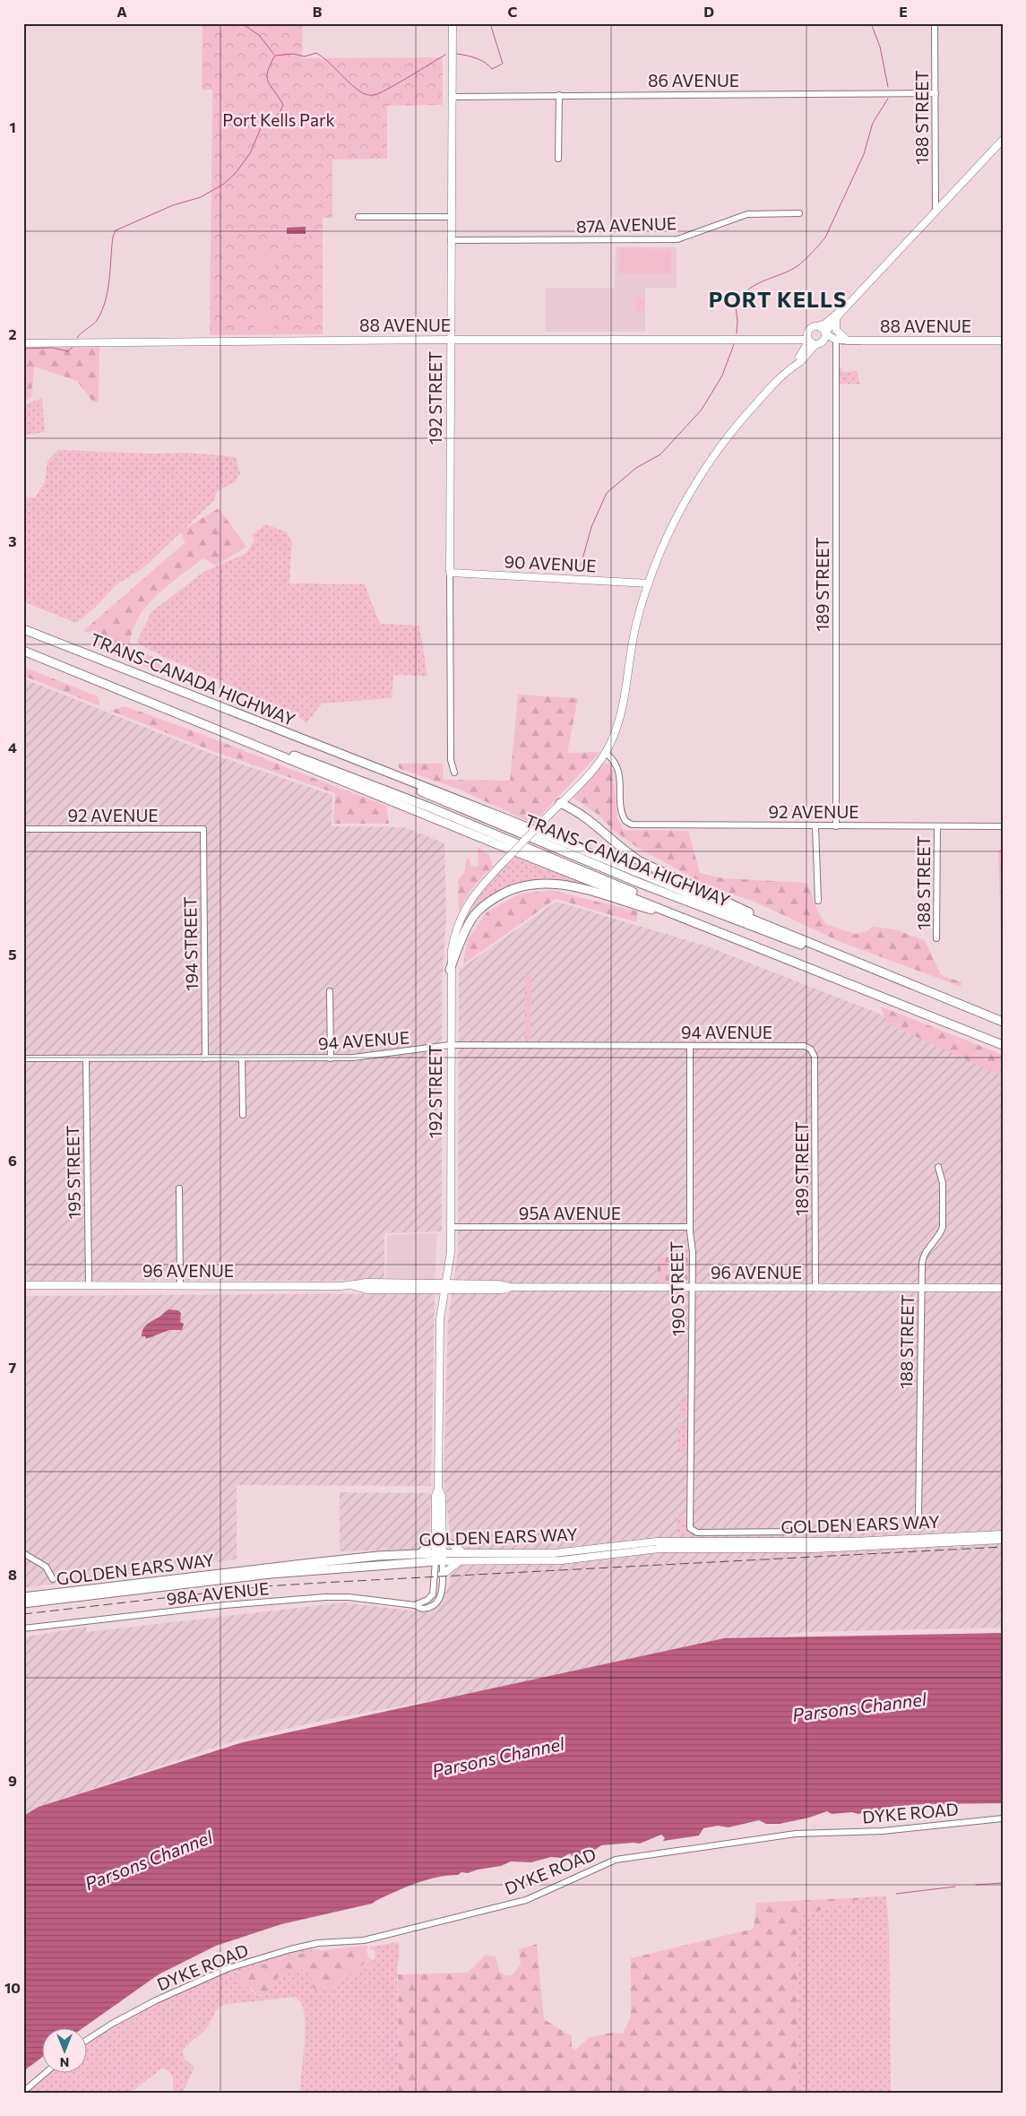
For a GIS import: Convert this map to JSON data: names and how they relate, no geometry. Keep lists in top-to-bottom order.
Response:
{
  "streets": {
    "highway": ["TRANS-CANADA HIGHWAY", "GOLDEN EARS WAY"],
    "main road": [
      "88 AVENUE",
      "192 STREET",
      "90 AVENUE",
      "96 AVENUE"
    ],
    "street": [
      "86 AVENUE",
      "188 STREET",
      "87A AVENUE",
      "189 STREET",
      "92 AVENUE",
      "194 STREET",
      "94 AVENUE",
      "195 STREET",
      "95A AVENUE",
      "190 STREET",
      "98A AVENUE",
      "DYKE ROAD"
    ]
  },
  "crossings": [
    ["86 AVENUE", "188 STREET"],
    ["86 AVENUE", "192 STREET"],
    ["188 STREET", "92 AVENUE"],
    ["188 STREET", "96 AVENUE"],
    ["87A AVENUE", "192 STREET"],
    ["88 AVENUE", "192 STREET"],
    ["88 AVENUE", "189 STREET"],
    ["192 STREET", "90 AVENUE"],
    ["192 STREET", "92 AVENUE"],
    ["192 STREET", "94 AVENUE"],
    ["192 STREET", "95A AVENUE"],
    ["192 STREET", "96 AVENUE"],
    ["192 STREET", "GOLDEN EARS WAY"],
    ["192 STREET", "98A AVENUE"],
    ["189 STREET", "92 AVENUE"],
    ["189 STREET", "94 AVENUE"],
    ["189 STREET", "96 AVENUE"],
    ["92 AVENUE", "194 STREET"],
    ["194 STREET", "94 AVENUE"],
    ["94 AVENUE", "195 STREET"],
    ["94 AVENUE", "190 STREET"],
    ["195 STREET", "96 AVENUE"],
    ["95A AVENUE", "190 STREET"],
    ["96 AVENUE", "190 STREET"]
  ],
  "districts": ["PORT KELLS"],
  "water": ["Parsons Channel"],
  "parks": ["Port Kells Park"],
  "north": "bottom",
  "grid": {
    "columns": [
      "A",
      "B",
      "C",
      "D",
      "E"
    ],
    "rows": [
      "1",
      "2",
      "3",
      "4",
      "5",
      "6",
      "7",
      "8",
      "9",
      "10"
    ]
  }
}
